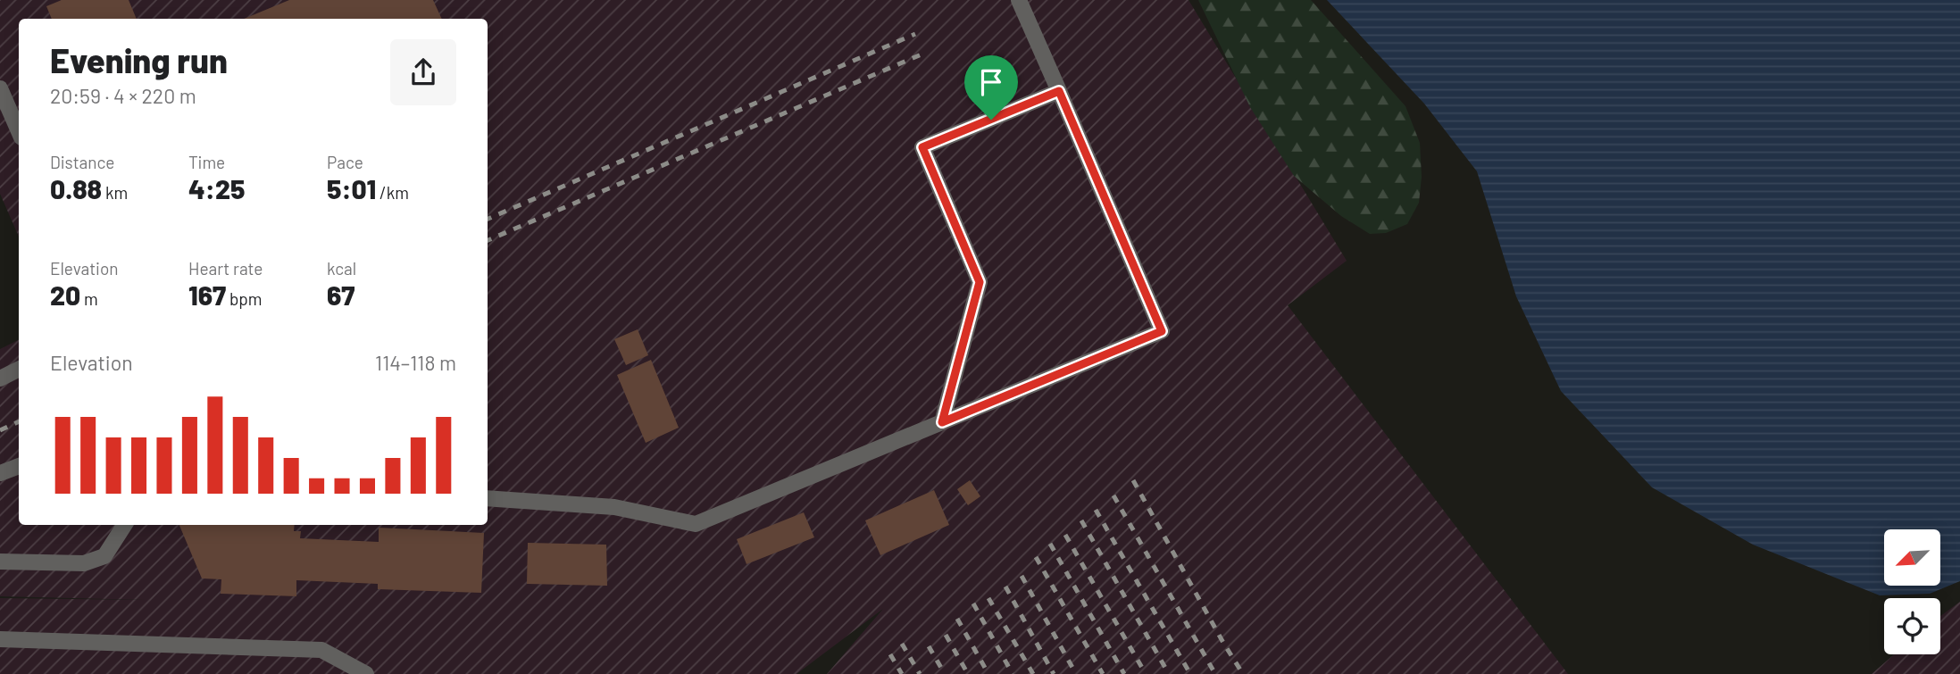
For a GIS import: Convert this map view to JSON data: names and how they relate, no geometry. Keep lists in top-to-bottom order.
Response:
{
  "north": "bottom left",
  "page": {
    "heading": ["Evening run", "20:59 · 4 × 220 m"],
    "stats": [
      ["Distance", "0.88 km"],
      ["Time", "4:25"],
      ["Pace", "5:01 /km"],
      ["Elevation", "20 m"],
      ["Heart rate", "167 bpm"],
      ["kcal", "67"]
    ],
    "chart": ["Elevation", "114–118 m"]
  }
}
